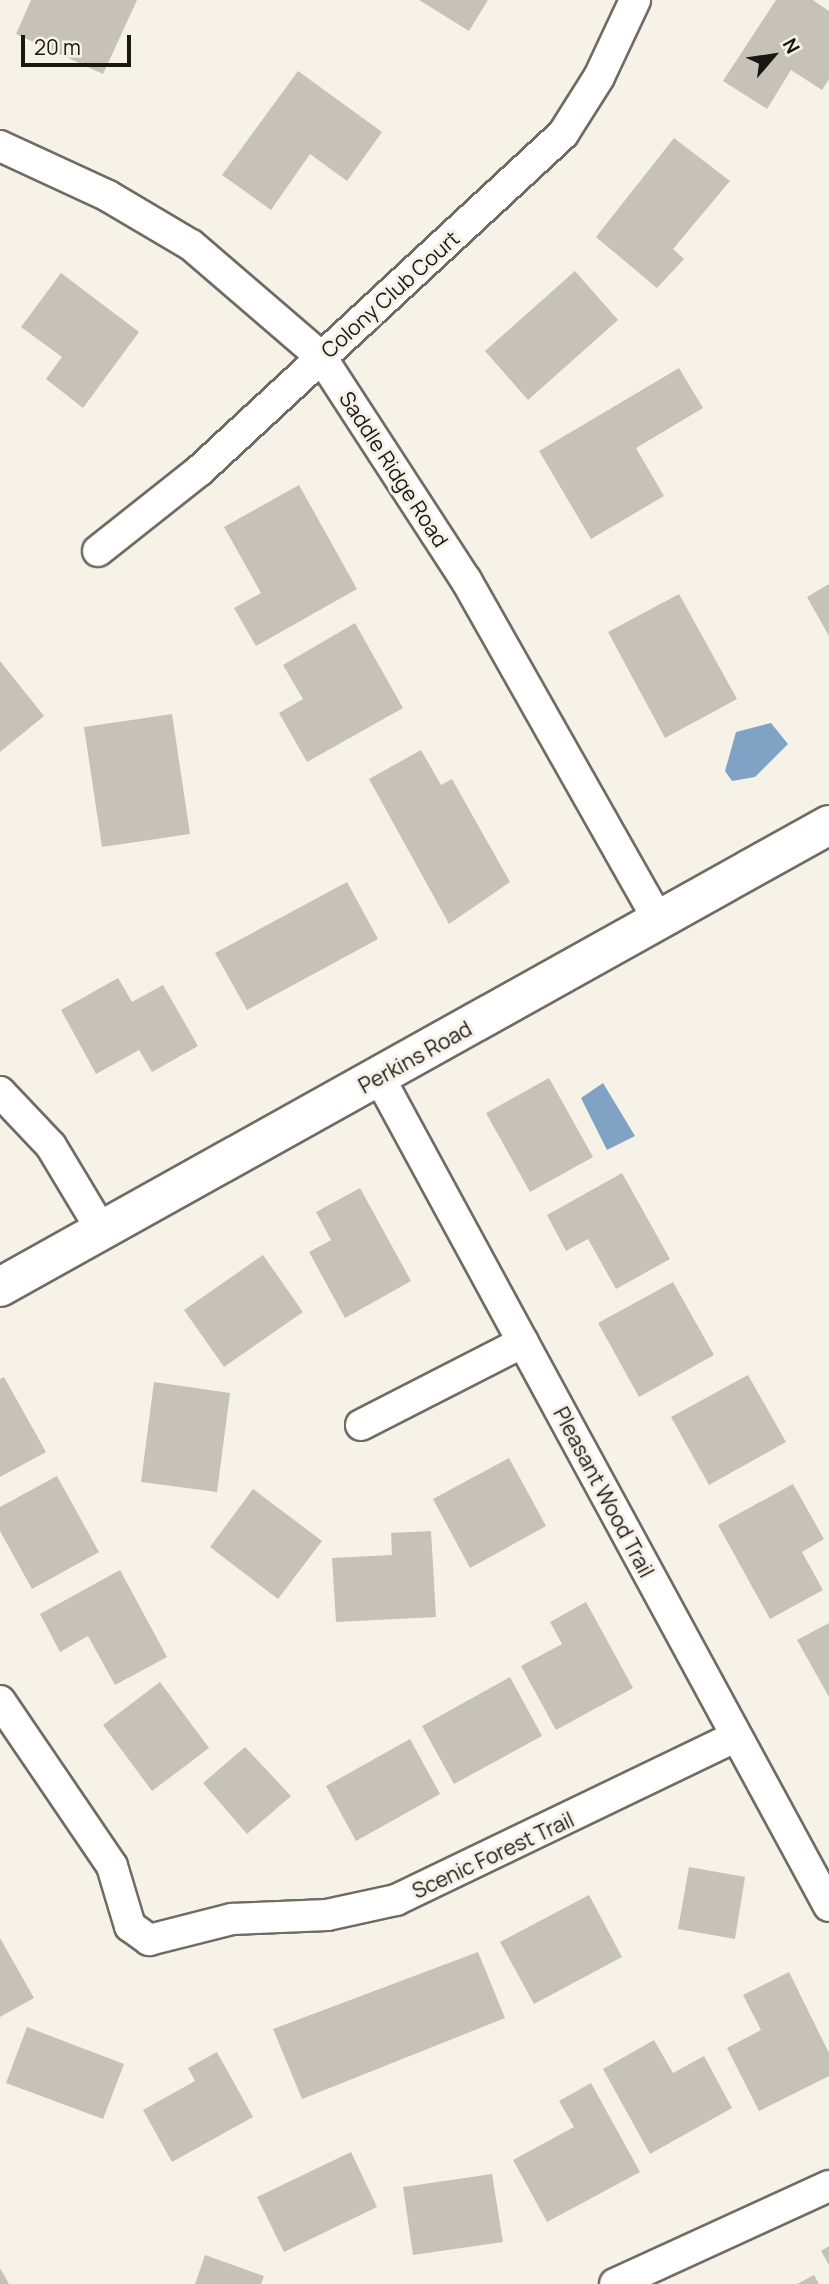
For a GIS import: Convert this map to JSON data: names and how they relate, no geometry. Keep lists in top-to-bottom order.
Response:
{
  "streets": {
    "main road": ["Perkins Road"],
    "street": [
      "Colony Club Court",
      "Saddle Ridge Road",
      "Pleasant Wood Trail",
      "Scenic Forest Trail"
    ]
  },
  "crossings": [
    ["Colony Club Court", "Saddle Ridge Road"],
    ["Saddle Ridge Road", "Perkins Road"],
    ["Perkins Road", "Pleasant Wood Trail"],
    ["Pleasant Wood Trail", "Scenic Forest Trail"]
  ],
  "scale_bar": "20 m",
  "north": "top right"
}
